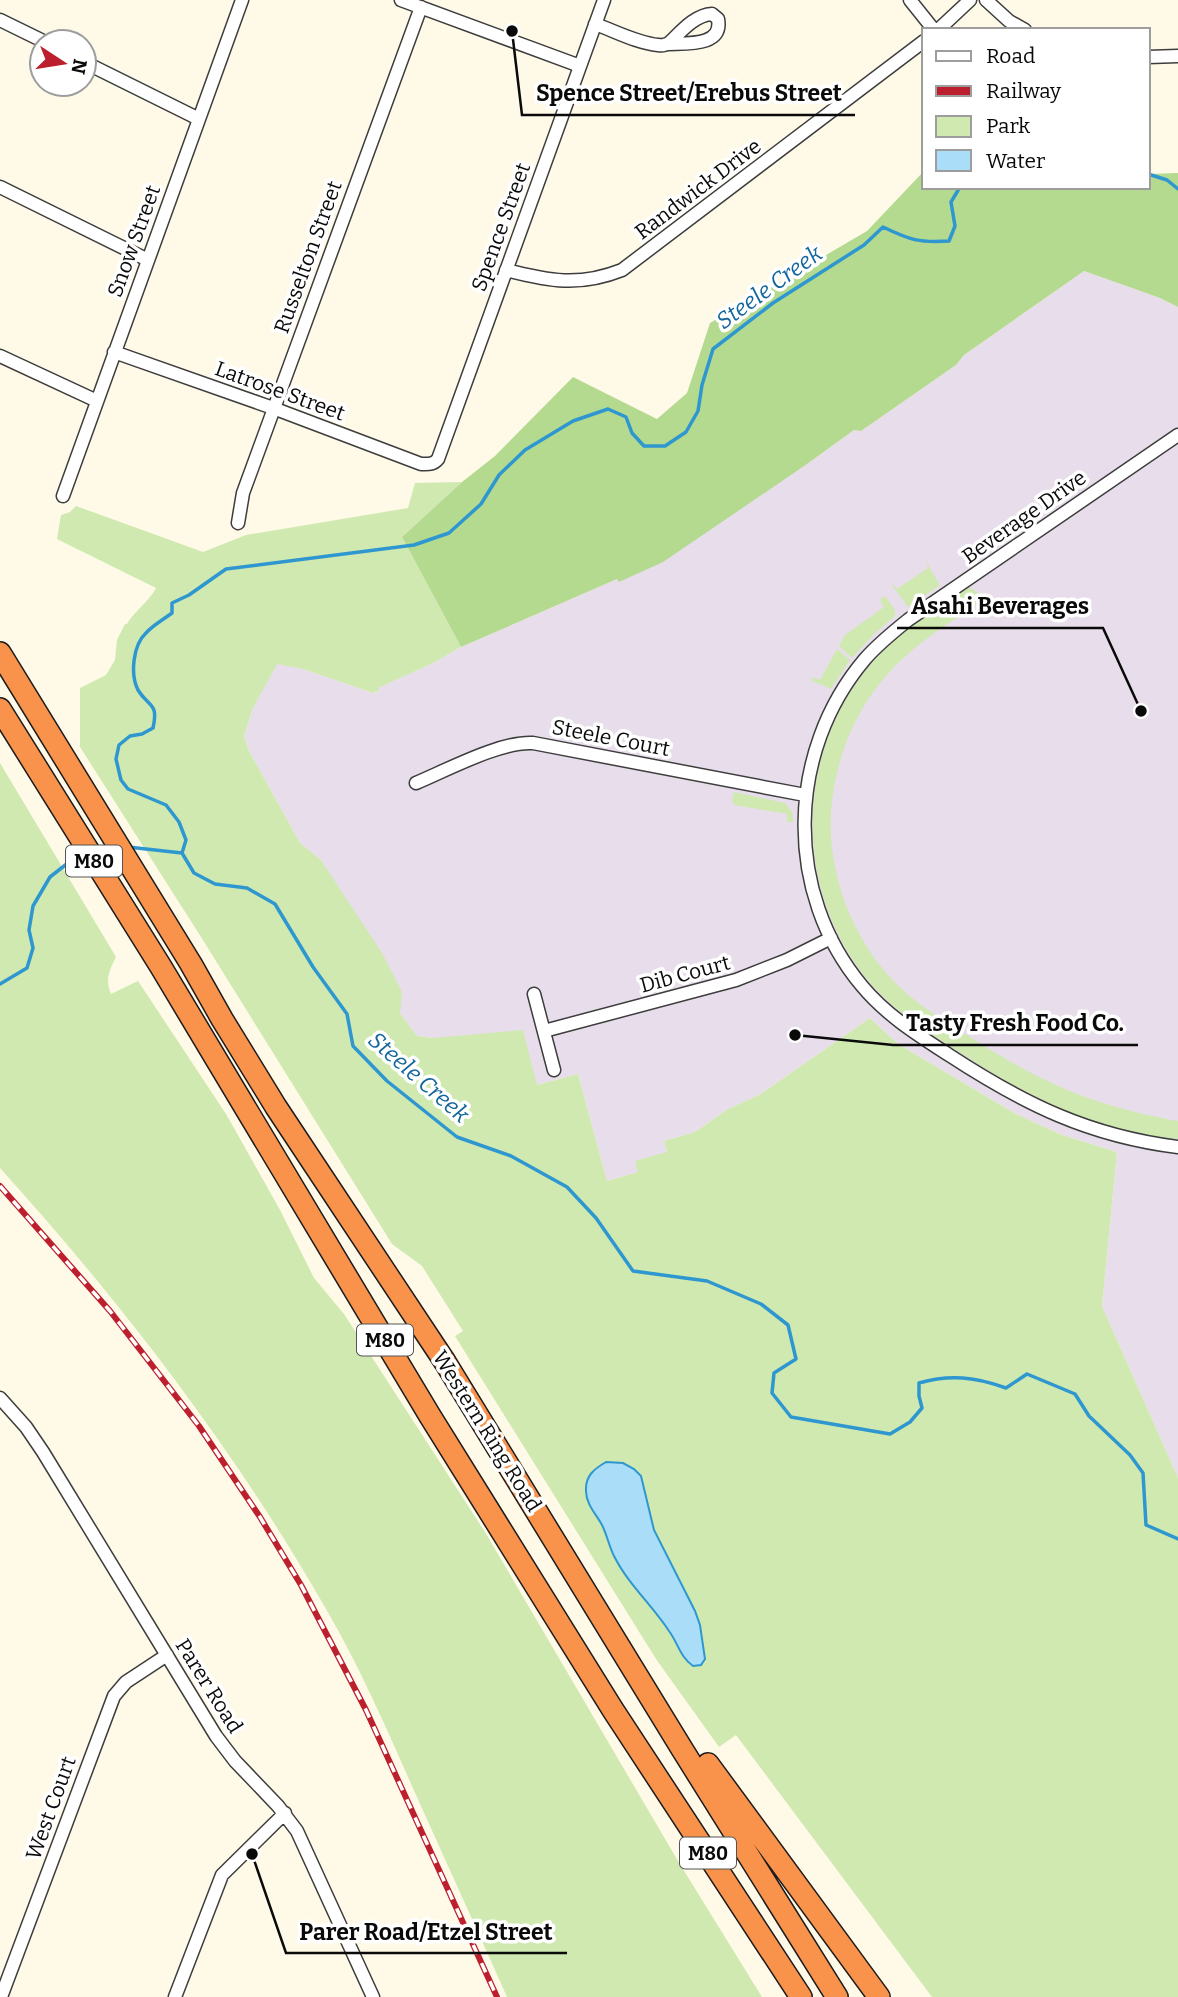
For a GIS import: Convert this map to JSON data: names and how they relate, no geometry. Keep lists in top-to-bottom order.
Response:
{
  "streets": {
    "highway": ["M80", "Western Ring Road"],
    "street": [
      "Randwick Drive",
      "Spence Street",
      "Snow Street",
      "Russelton Street",
      "Latrose Street",
      "Beverage Drive",
      "Steele Court",
      "Dib Court",
      "Parer Road",
      "West Court"
    ]
  },
  "crossings": [
    ["Randwick Drive", "Spence Street"],
    ["Spence Street", "Latrose Street"],
    ["Snow Street", "Latrose Street"],
    ["Russelton Street", "Latrose Street"],
    ["Beverage Drive", "Steele Court"],
    ["Beverage Drive", "Dib Court"],
    ["Parer Road", "West Court"]
  ],
  "water": ["Steele Creek"],
  "places": [
    "Spence Street/Erebus Street",
    "Asahi Beverages",
    "Tasty Fresh Food Co.",
    "Parer Road/Etzel Street"
  ],
  "legend": [
    "Road",
    "Railway",
    "Park",
    "Water"
  ],
  "north": "right"
}
